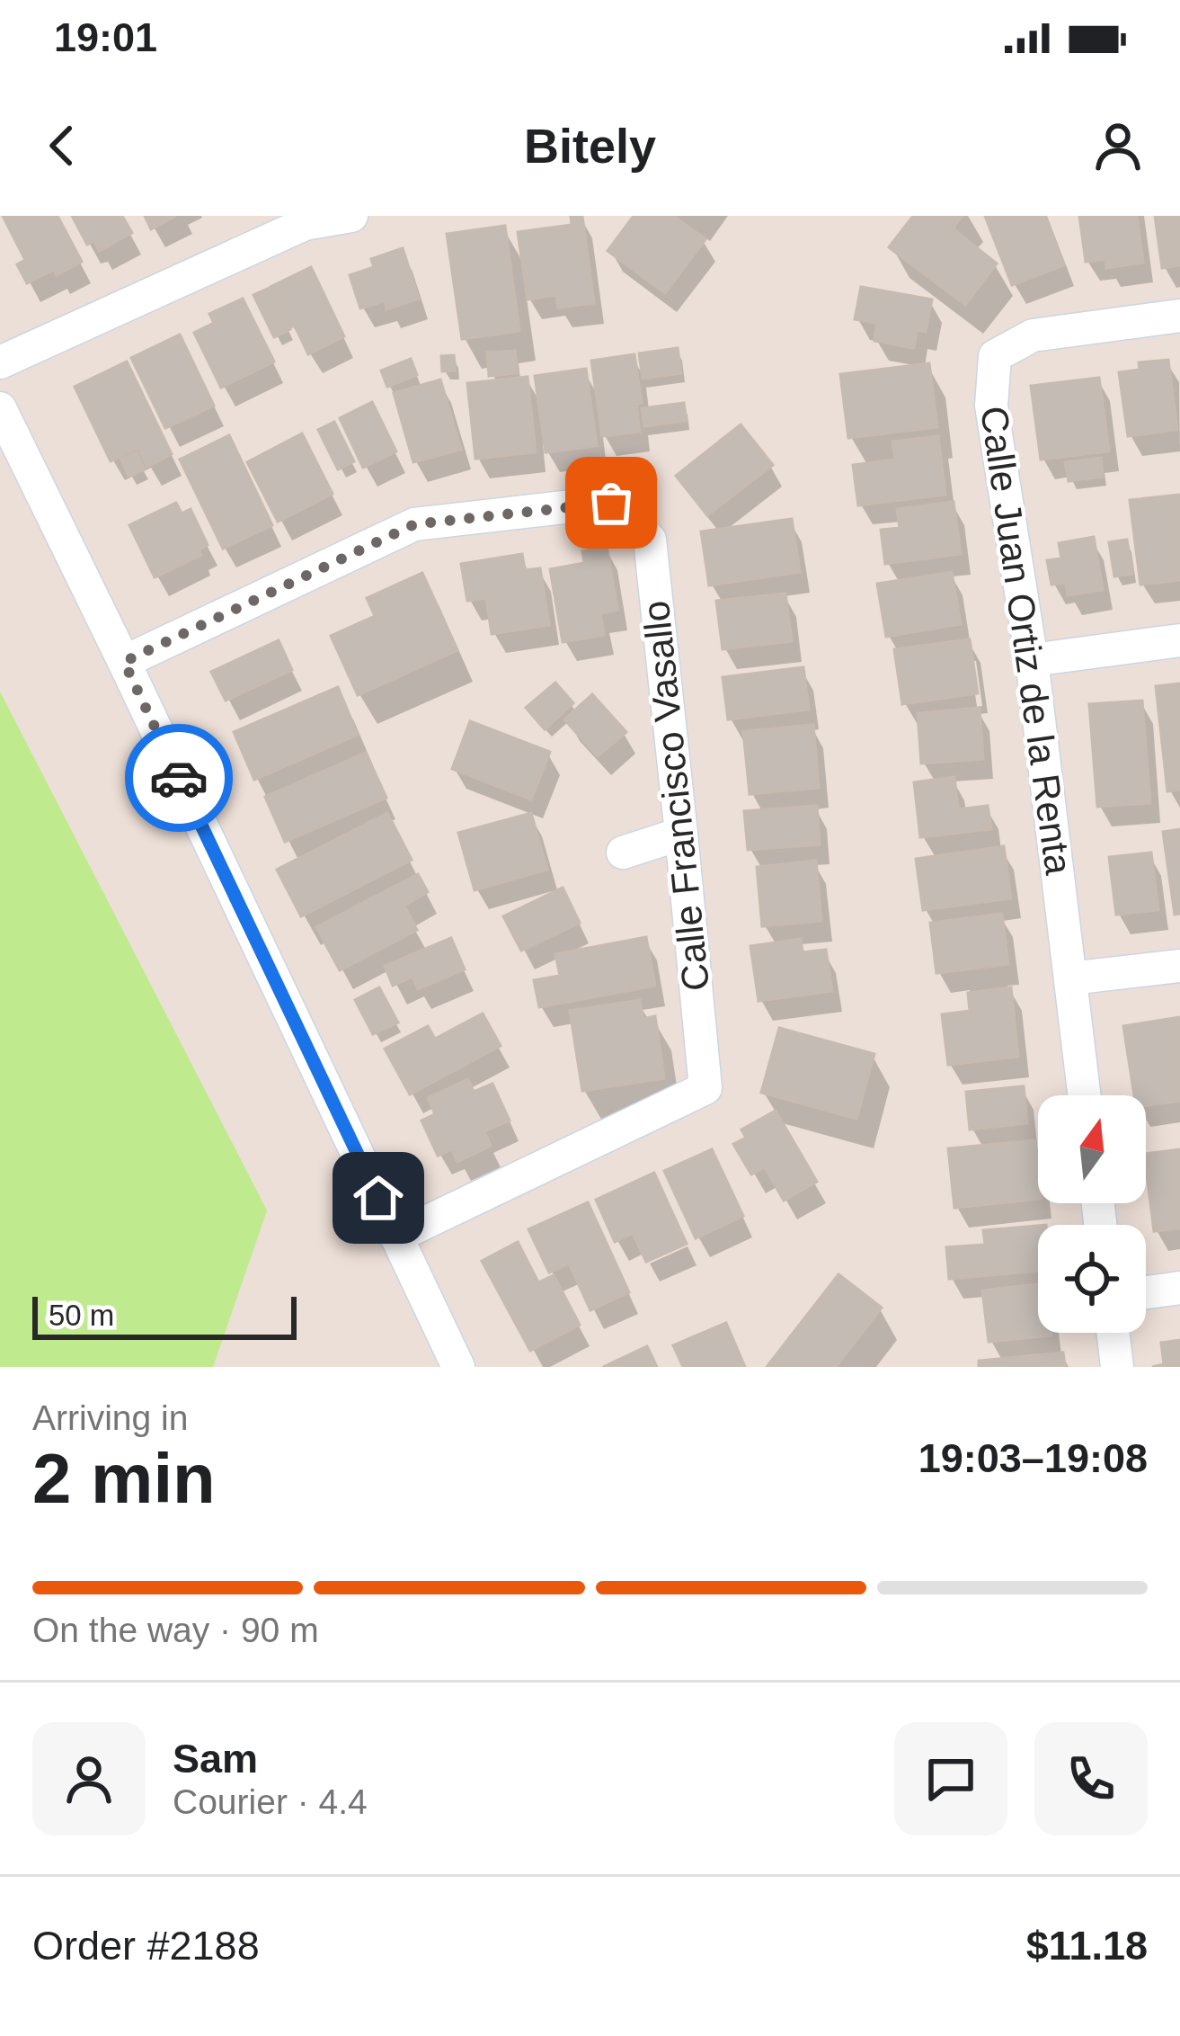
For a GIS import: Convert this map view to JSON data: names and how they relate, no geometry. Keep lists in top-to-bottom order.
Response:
{
  "streets": {
    "street": ["Calle Juan Ortiz de la Renta", "Calle Francisco Vasallo"]
  },
  "scale_bar": "50 m",
  "north": "top",
  "page": {
    "status": "19:01",
    "header": "Bitely",
    "scale": "50 m",
    "heading": ["2 min", "Arriving in", "19:03–19:08"],
    "panel": [
      "Sam",
      "Courier · 4.4",
      "Order #2188",
      "$11.18"
    ],
    "bar": "On the way · 90 m"
  }
}
